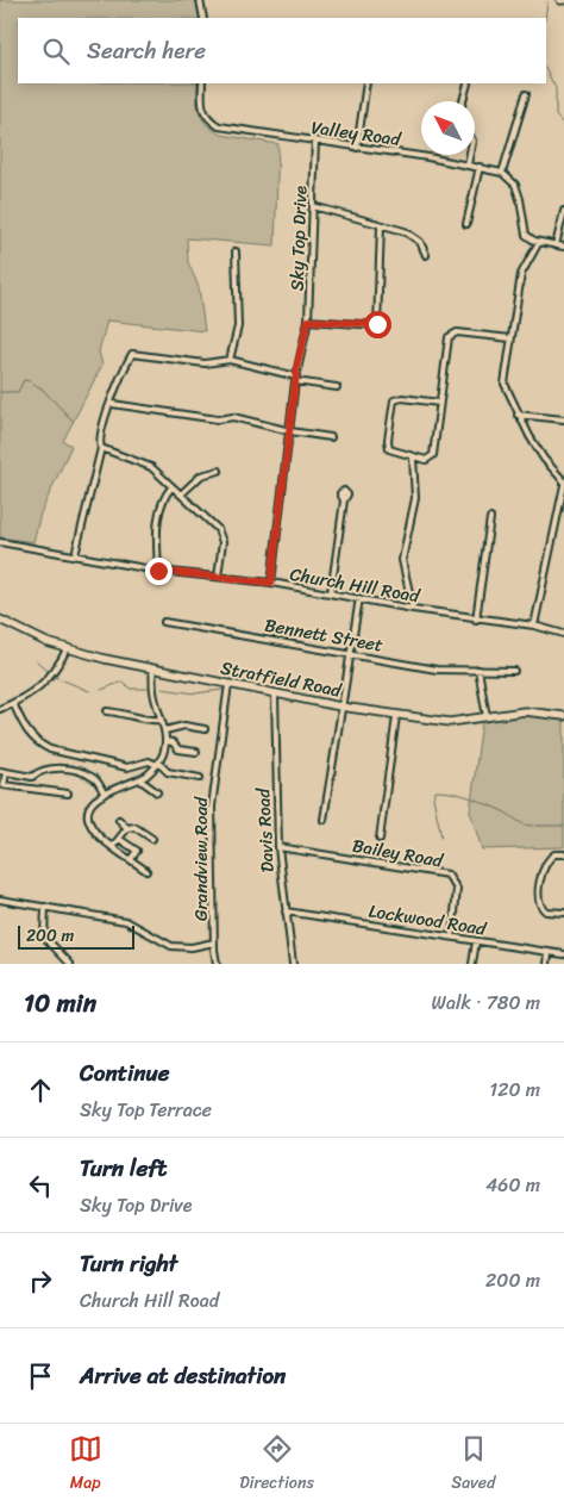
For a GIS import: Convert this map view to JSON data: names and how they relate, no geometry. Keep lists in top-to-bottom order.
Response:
{
  "streets": {
    "main road": ["Stratfield Road"],
    "street": [
      "Valley Road",
      "Sky Top Drive",
      "Church Hill Road",
      "Bennett Street",
      "Davis Road",
      "Bailey Road",
      "Grandview Road",
      "Lockwood Road"
    ]
  },
  "crossings": [
    ["Valley Road", "Sky Top Drive"],
    ["Sky Top Drive", "Church Hill Road"],
    ["Stratfield Road", "Davis Road"],
    ["Stratfield Road", "Grandview Road"],
    ["Davis Road", "Bailey Road"],
    ["Davis Road", "Lockwood Road"],
    ["Bailey Road", "Lockwood Road"]
  ],
  "scale_bar": "200 m",
  "north": "top left",
  "page": {
    "search": "Search here",
    "scale": "200 m",
    "heading": ["10 min", "Walk · 780 m"],
    "list": [
      ["Continue", "Sky Top Terrace", "120 m"],
      ["Turn left", "Sky Top Drive", "460 m"],
      ["Turn right", "Church Hill Road", "200 m"],
      "Arrive at destination"
    ],
    "nav": ["Map", "Directions", "Saved"]
  }
}
